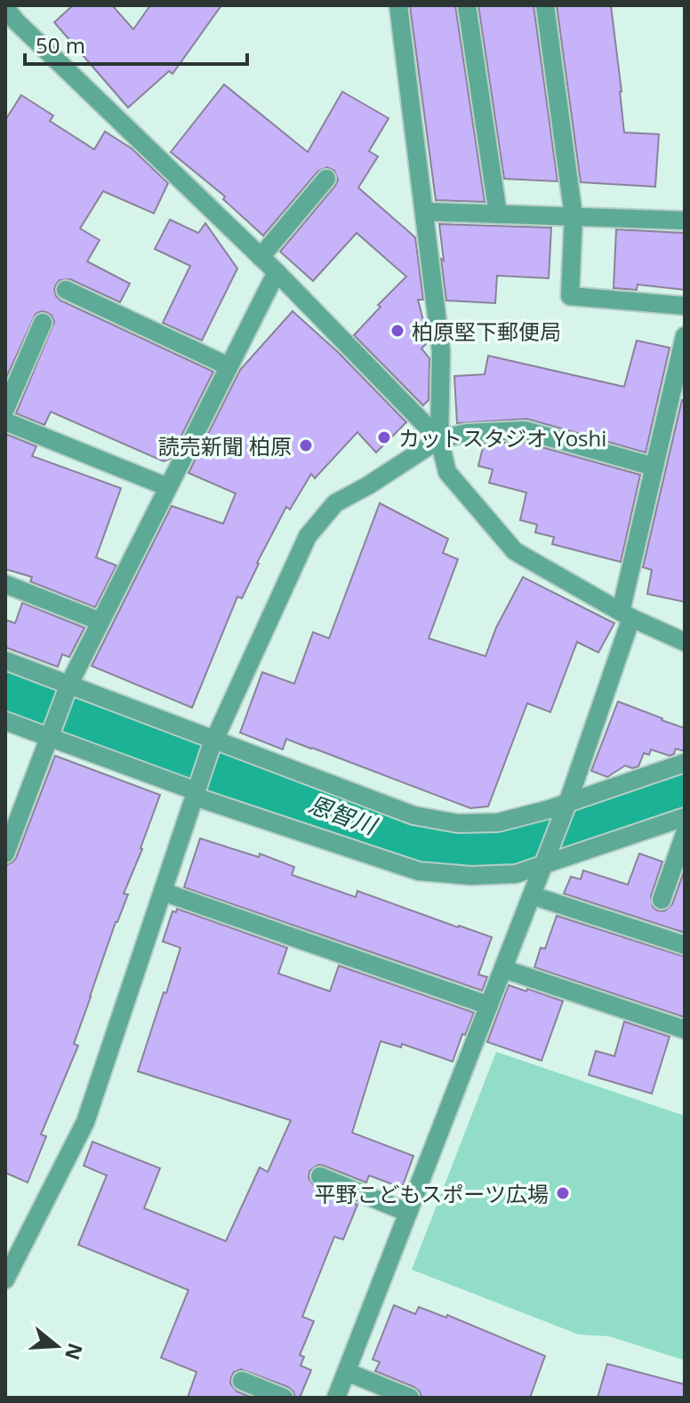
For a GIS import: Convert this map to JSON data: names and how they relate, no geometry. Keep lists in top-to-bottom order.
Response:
{
  "water": ["恩智川"],
  "places": [
    "柏原堅下郵便局",
    "カットスタジオ Yoshi",
    "読売新聞 柏原",
    "平野こどもスポーツ広場"
  ],
  "scale_bar": "50 m",
  "north": "right"
}
